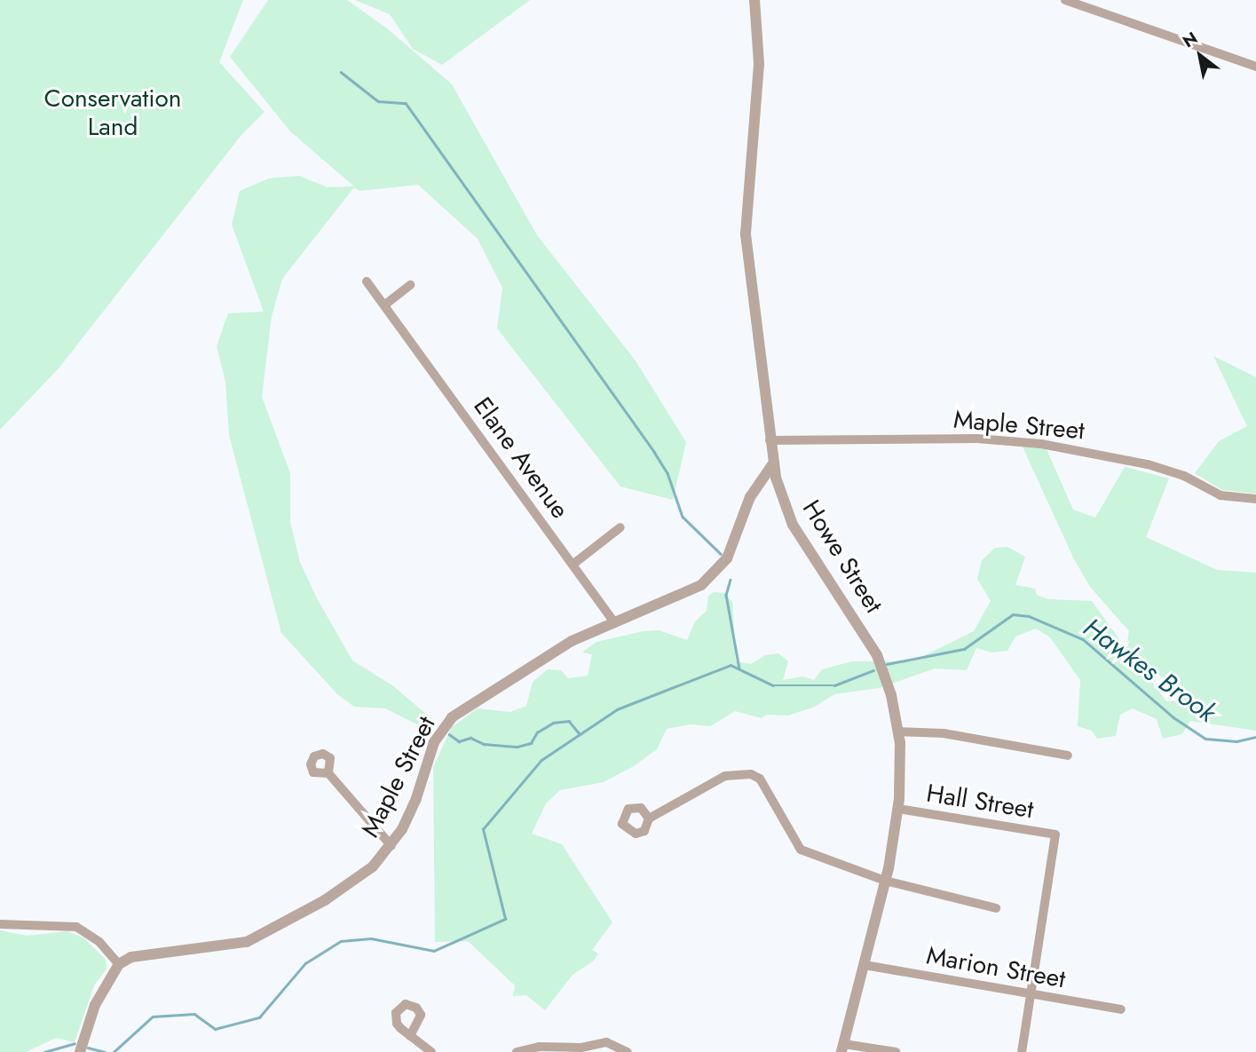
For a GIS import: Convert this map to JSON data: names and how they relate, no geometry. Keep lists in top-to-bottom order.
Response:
{
  "streets": {
    "street": [
      "Maple Street",
      "Elane Avenue",
      "Howe Street",
      "Hall Street",
      "Marion Street"
    ]
  },
  "crossings": [
    ["Maple Street", "Elane Avenue"],
    ["Maple Street", "Howe Street"],
    ["Howe Street", "Hall Street"],
    ["Howe Street", "Marion Street"],
    ["Hall Street", "Marion Street"]
  ],
  "water": ["Hawkes Brook"],
  "parks": ["Conservation Land"],
  "north": "top left"
}
